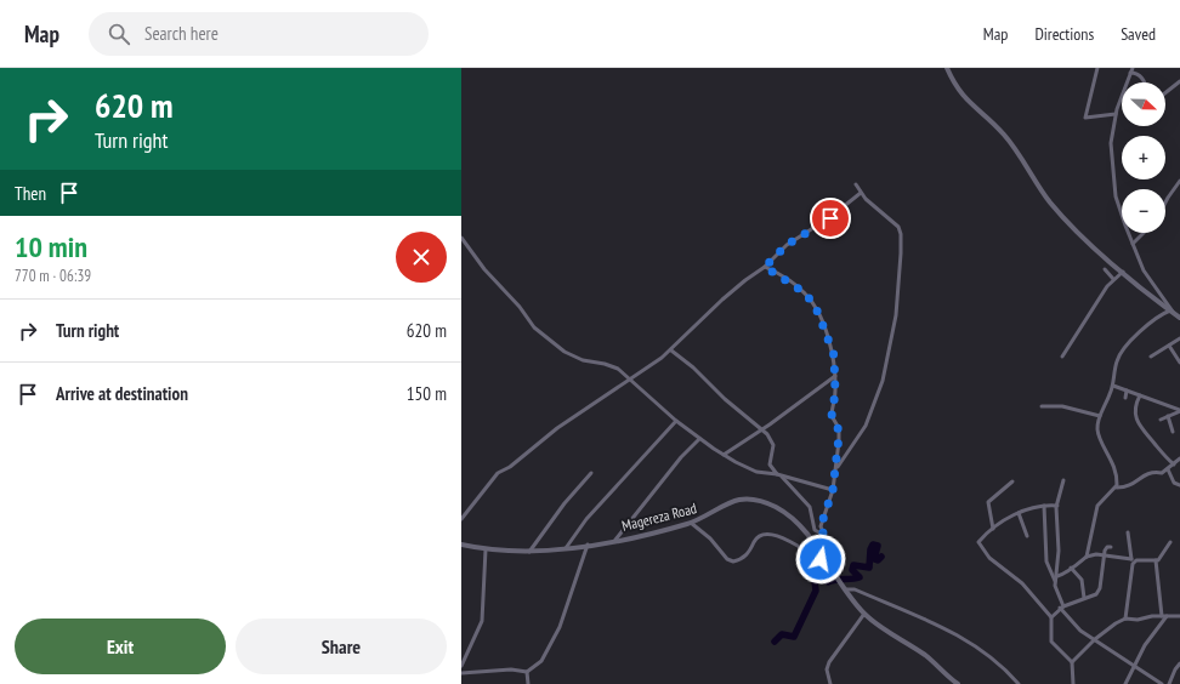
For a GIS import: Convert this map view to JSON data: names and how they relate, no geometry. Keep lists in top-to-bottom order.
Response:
{
  "streets": {
    "street": ["Magereza Road"]
  },
  "north": "right",
  "page": {
    "header": "Map",
    "search": "Search here",
    "nav": ["Map", "Directions", "Saved"],
    "turn": ["620 m", "Turn right"],
    "map_buttons": ["+", "−"],
    "then": "Then",
    "heading": ["10 min", "770 m · 06:39"],
    "list": [
      {
        "name": "Turn right",
        "value": "620 m"
      },
      {
        "name": "Arrive at destination",
        "value": "150 m"
      }
    ],
    "buttons": ["Exit", "Share"]
  }
}
